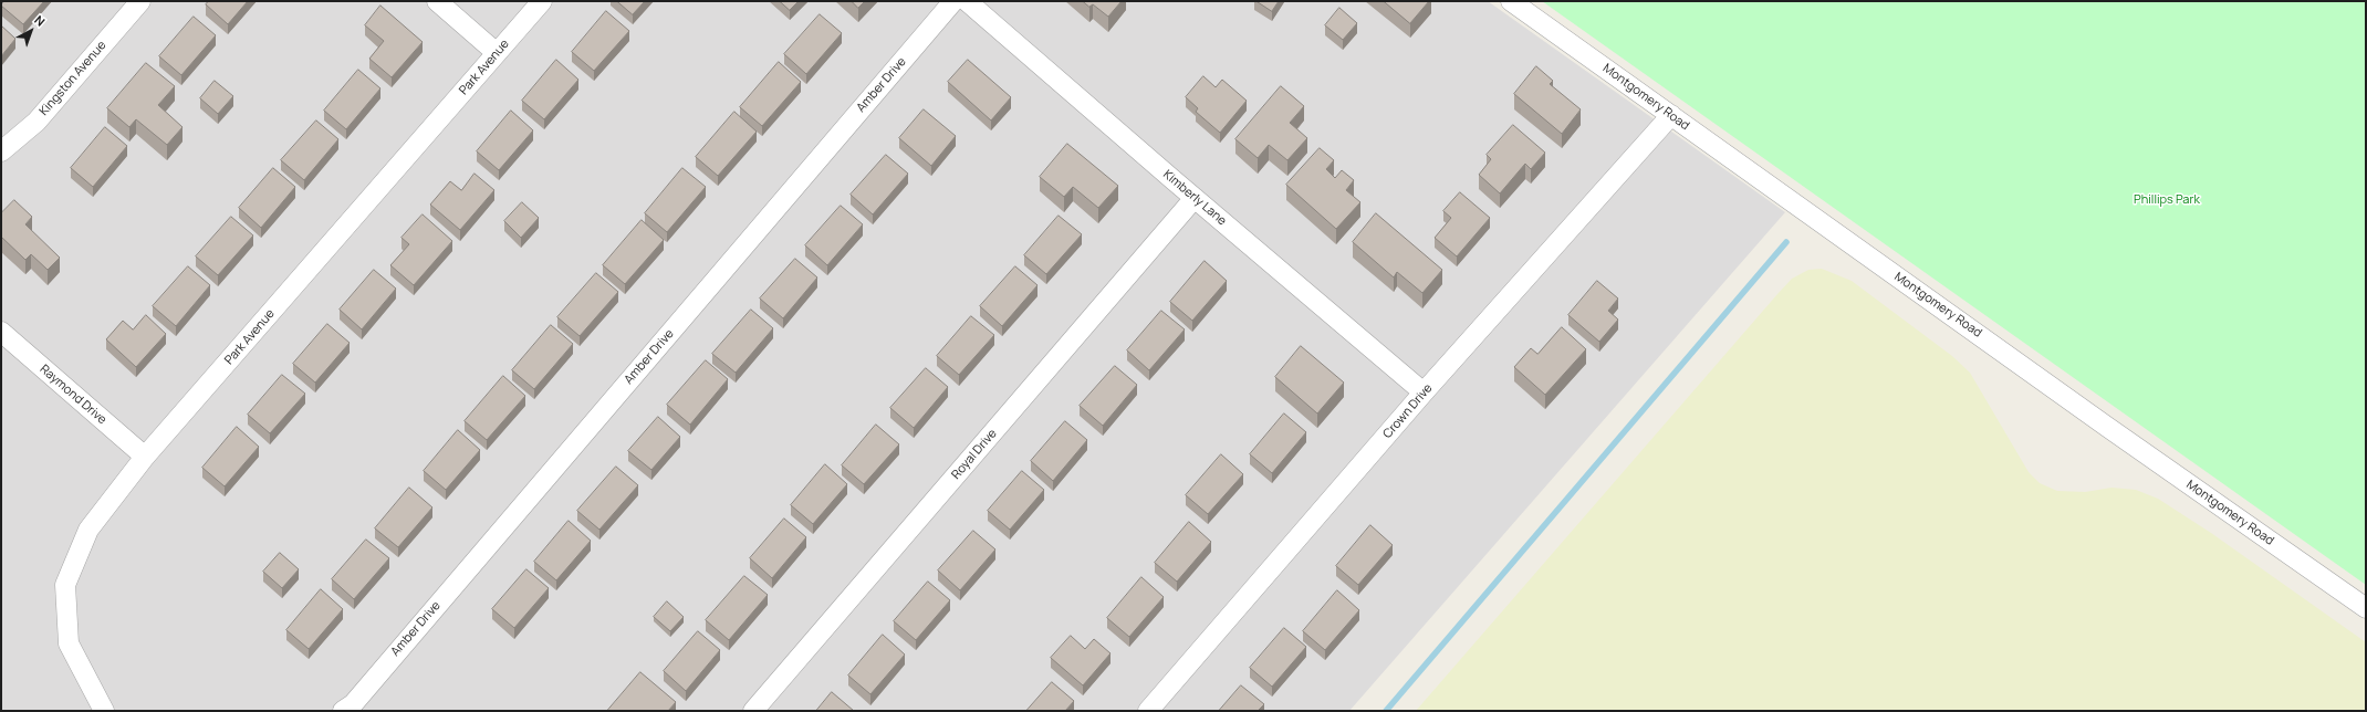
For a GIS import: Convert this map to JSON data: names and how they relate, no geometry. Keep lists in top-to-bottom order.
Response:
{
  "streets": {
    "street": [
      "Park Avenue",
      "Kingston Avenue",
      "Amber Drive",
      "Montgomery Road",
      "Kimberly Lane",
      "Raymond Drive",
      "Crown Drive",
      "Royal Drive"
    ]
  },
  "crossings": [
    ["Park Avenue", "Raymond Drive"],
    ["Montgomery Road", "Crown Drive"],
    ["Kimberly Lane", "Crown Drive"],
    ["Kimberly Lane", "Royal Drive"]
  ],
  "parks": ["Phillips Park"],
  "north": "top right"
}
